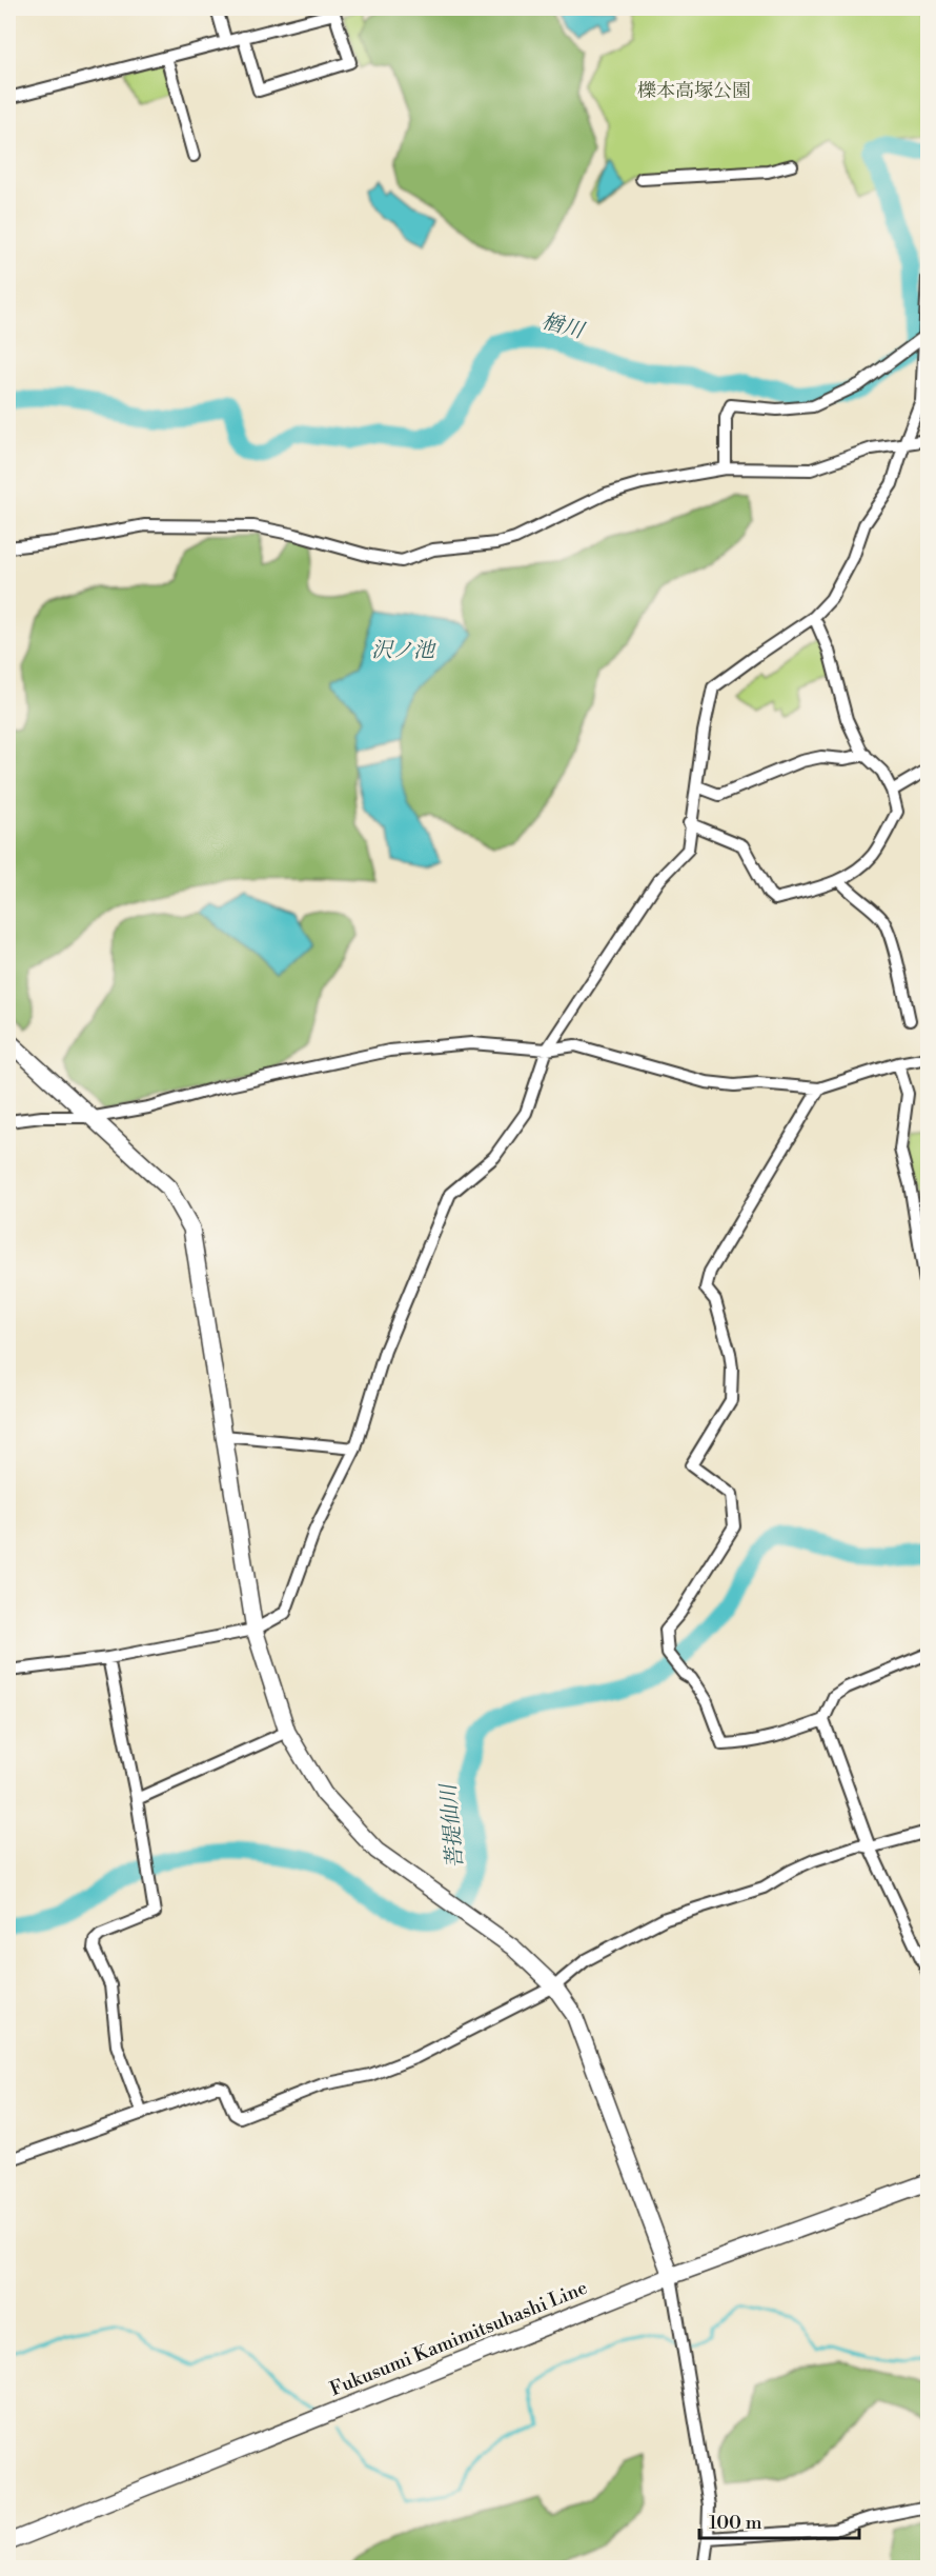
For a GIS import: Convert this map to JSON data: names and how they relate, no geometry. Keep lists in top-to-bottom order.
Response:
{
  "streets": {
    "street": ["Fukusumi Kamimitsuhashi Line"]
  },
  "water": ["楢川", "沢ノ池", "菩提仙川"],
  "parks": ["櫟本高塚公園"],
  "scale_bar": "100 m"
}
